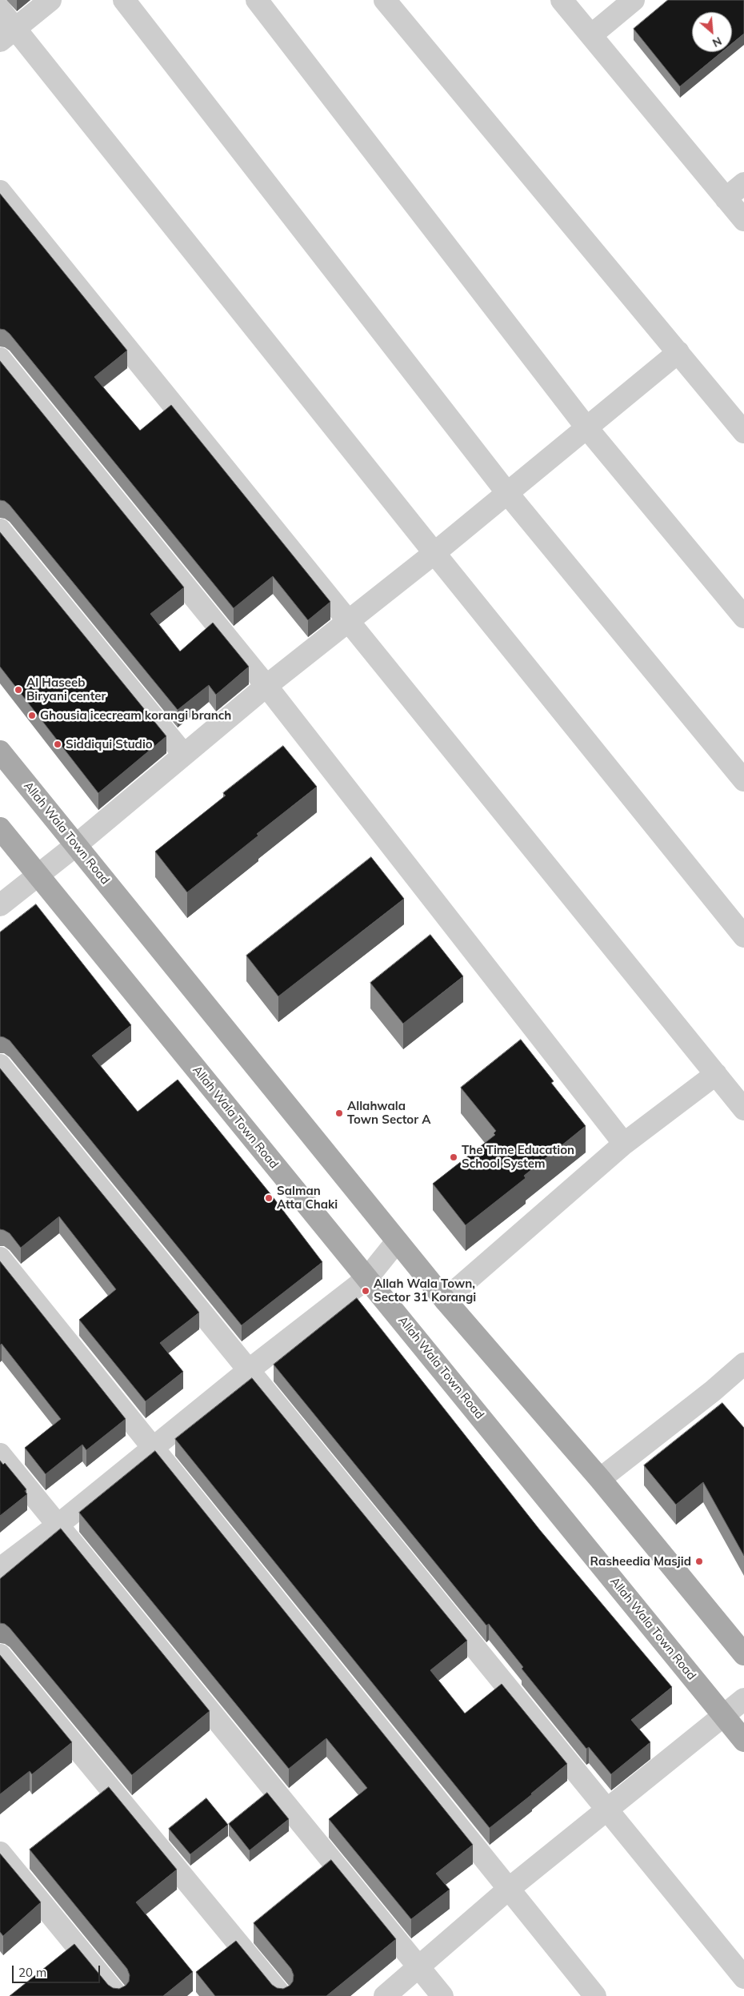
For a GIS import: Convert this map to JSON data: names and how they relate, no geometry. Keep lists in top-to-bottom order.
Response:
{
  "streets": {
    "main road": ["Allah Wala Town Road"]
  },
  "places": [
    "Al Haseeb Biryani center",
    "Ghousia icecream korangi branch",
    "Siddiqui Studio",
    "Allahwala Town Sector A",
    "The Time Education School System",
    "Salman Atta Chaki",
    "Allah Wala Town, Sector 31 Korangi",
    "Rasheedia Masjid"
  ],
  "scale_bar": "20 m",
  "north": "bottom right"
}
